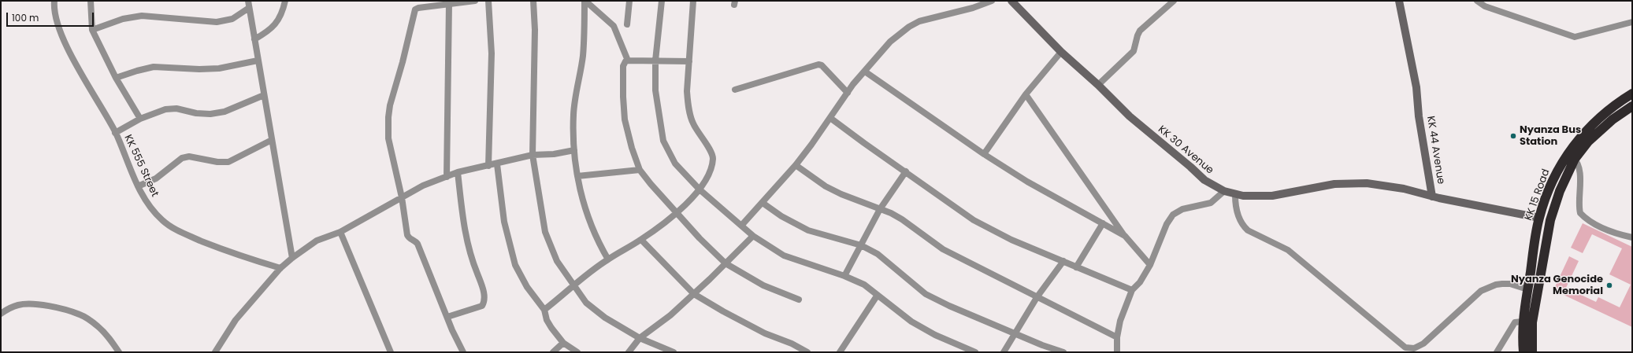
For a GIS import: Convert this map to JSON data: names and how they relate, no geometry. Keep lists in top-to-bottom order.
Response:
{
  "streets": {
    "highway": ["KK 15 Road"],
    "main road": ["KK 30 Avenue", "KK 44 Avenue"],
    "street": ["KK 555 Street"]
  },
  "crossings": [
    ["KK 30 Avenue", "KK 44 Avenue"],
    ["KK 44 Avenue", "KK 15 Road"]
  ],
  "places": ["Nyanza Bus Station", "Nyanza Genocide Memorial"],
  "scale_bar": "100 m"
}
